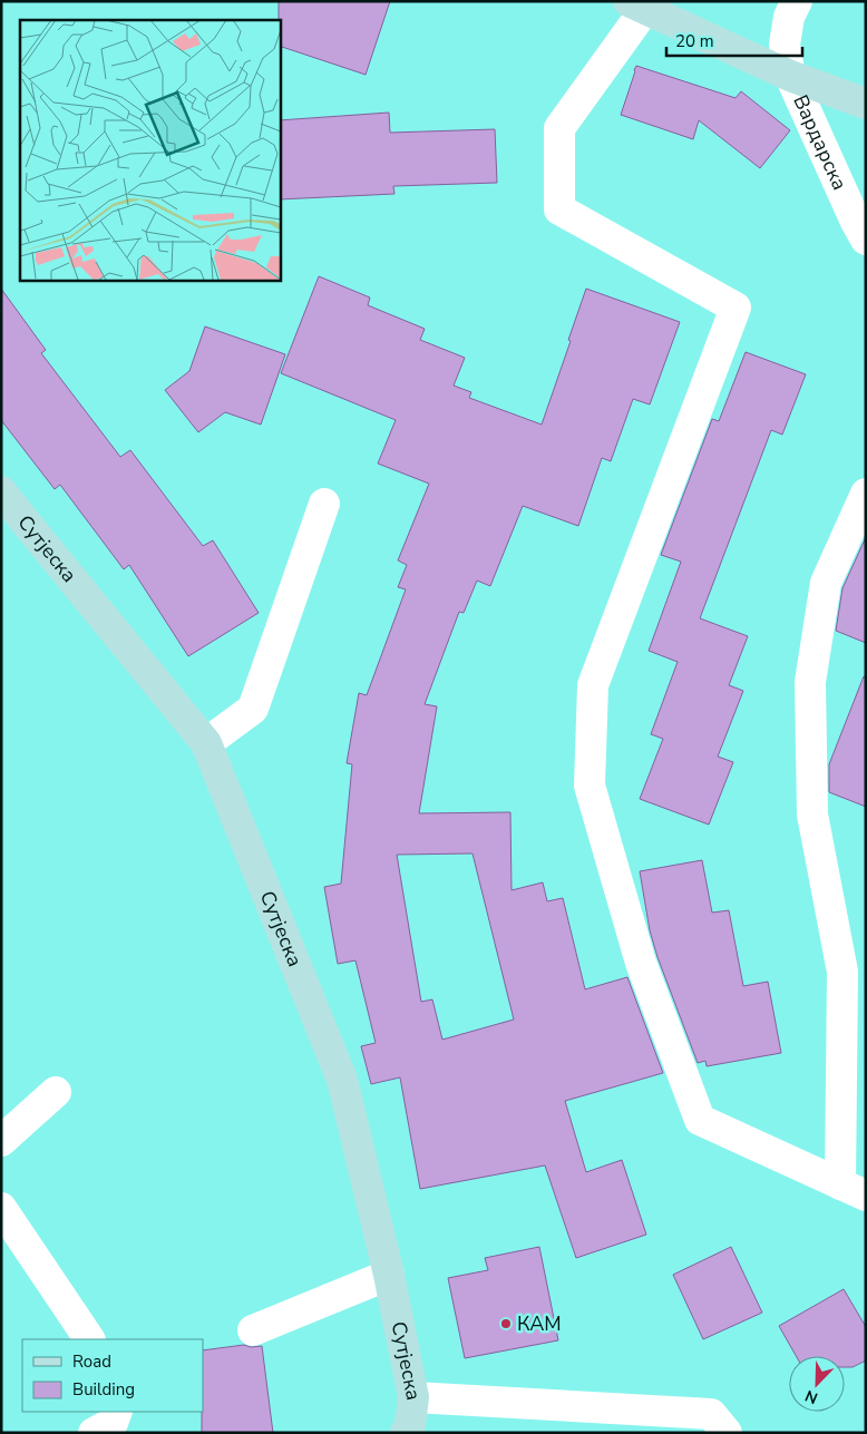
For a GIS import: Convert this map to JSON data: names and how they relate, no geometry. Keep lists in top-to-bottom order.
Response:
{
  "streets": {
    "street": ["Вардарска", "Сутјеска"]
  },
  "places": ["КАМ"],
  "legend": ["Road", "Building"],
  "scale_bar": "20 m",
  "north": "bottom left"
}
